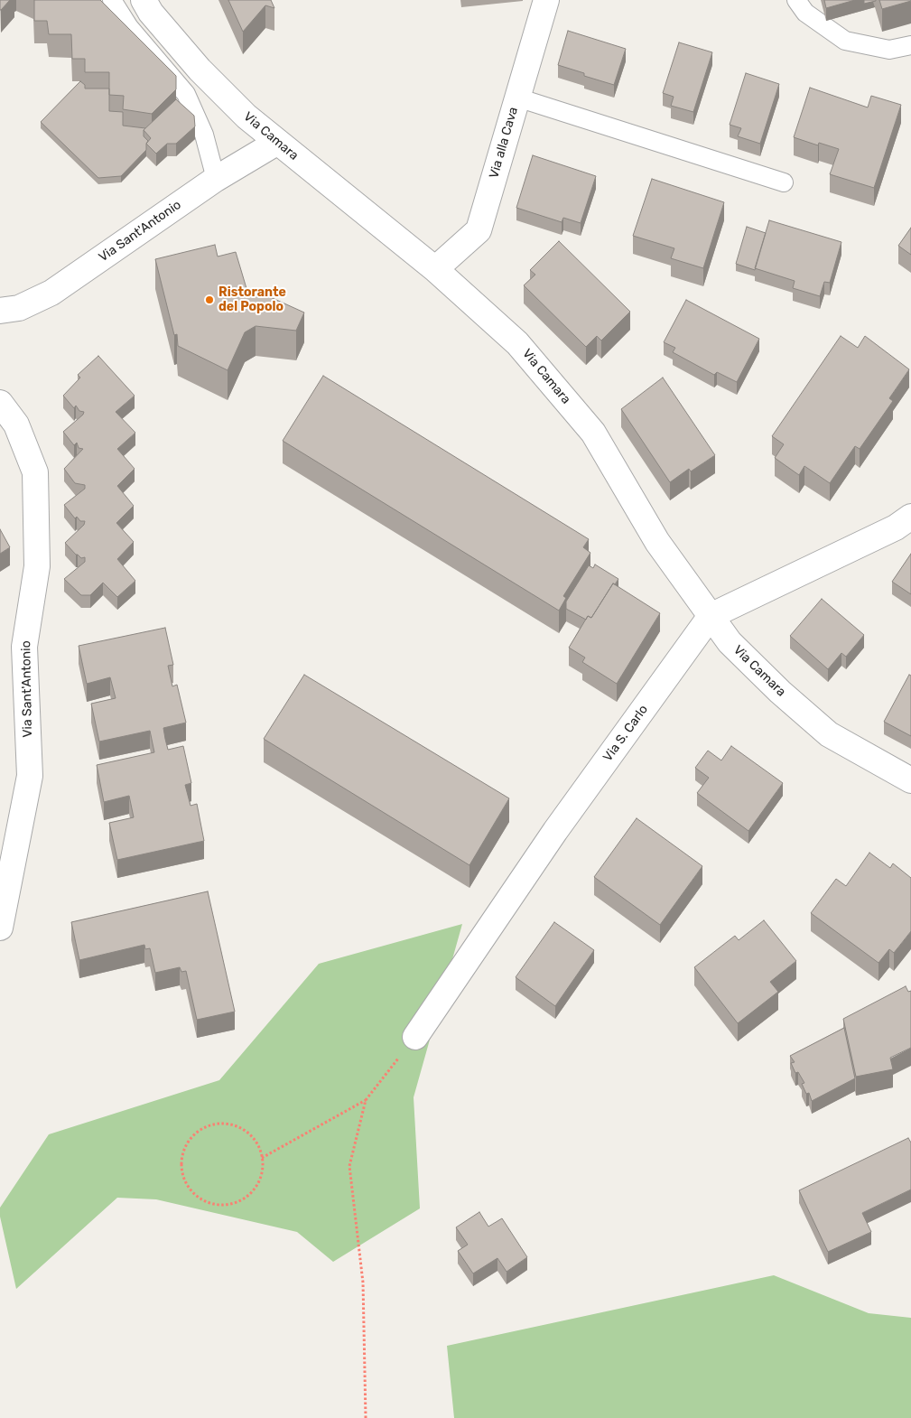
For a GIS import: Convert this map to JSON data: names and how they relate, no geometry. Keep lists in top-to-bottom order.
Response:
{
  "streets": {
    "street": [
      "Via Camara",
      "Via alla Cava",
      "Via Sant'Antonio",
      "Via S. Carlo"
    ]
  },
  "crossings": [
    ["Via Camara", "Via alla Cava"],
    ["Via Camara", "Via Sant'Antonio"],
    ["Via Camara", "Via S. Carlo"]
  ],
  "places": ["Ristorante del Popolo"]
}
